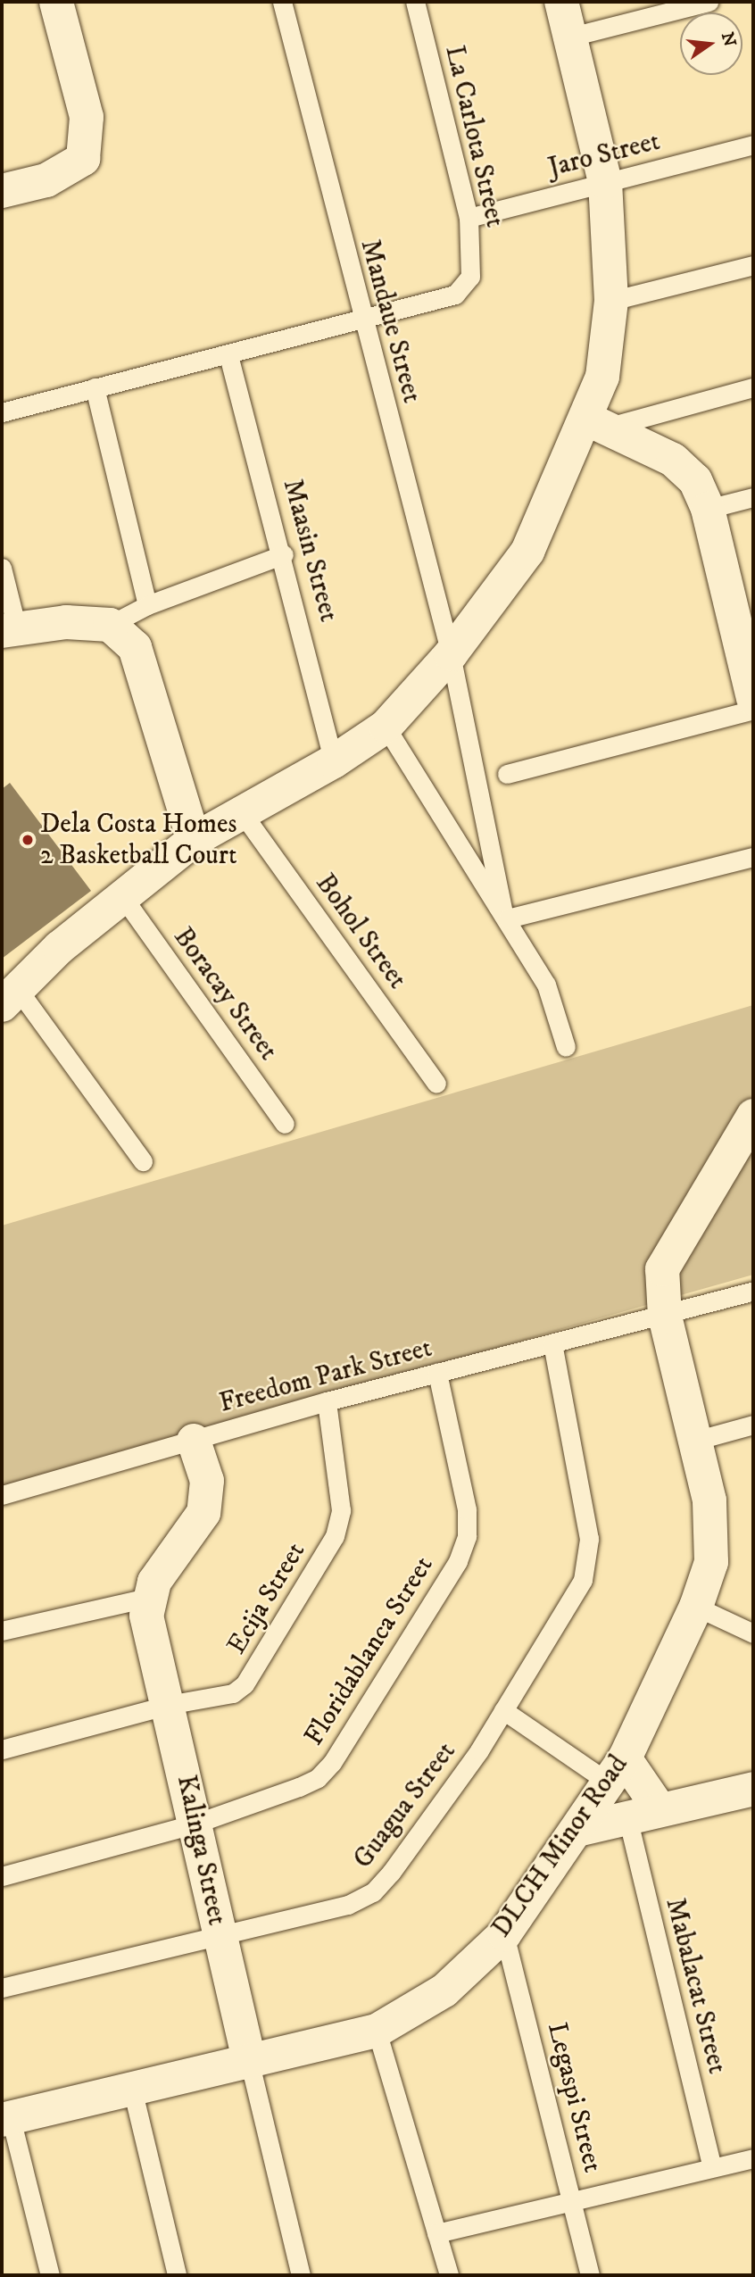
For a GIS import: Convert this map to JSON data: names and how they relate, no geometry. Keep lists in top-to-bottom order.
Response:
{
  "streets": {
    "street": ["DLCH Minor Road", "Kalinga Street"],
    "lane": [
      "La Carlota Street",
      "Jaro Street",
      "Mandaue Street",
      "Maasin Street",
      "Bohol Street",
      "Boracay Street",
      "Freedom Park Street",
      "Ecija Street",
      "Floridablanca Street",
      "Guagua Street",
      "Mabalacat Street",
      "Legaspi Street"
    ]
  },
  "crossings": [
    ["La Carlota Street", "Jaro Street"],
    ["La Carlota Street", "Mandaue Street"],
    ["La Carlota Street", "Maasin Street"],
    ["Freedom Park Street", "Ecija Street"],
    ["Freedom Park Street", "Floridablanca Street"],
    ["Freedom Park Street", "Guagua Street"],
    ["Freedom Park Street", "DLCH Minor Road"],
    ["Ecija Street", "Kalinga Street"],
    ["Floridablanca Street", "Kalinga Street"],
    ["Guagua Street", "Kalinga Street"],
    ["DLCH Minor Road", "Kalinga Street"],
    ["DLCH Minor Road", "Legaspi Street"]
  ],
  "places": ["Dela Costa Homes 2 Basketball Court"],
  "north": "right"
}
